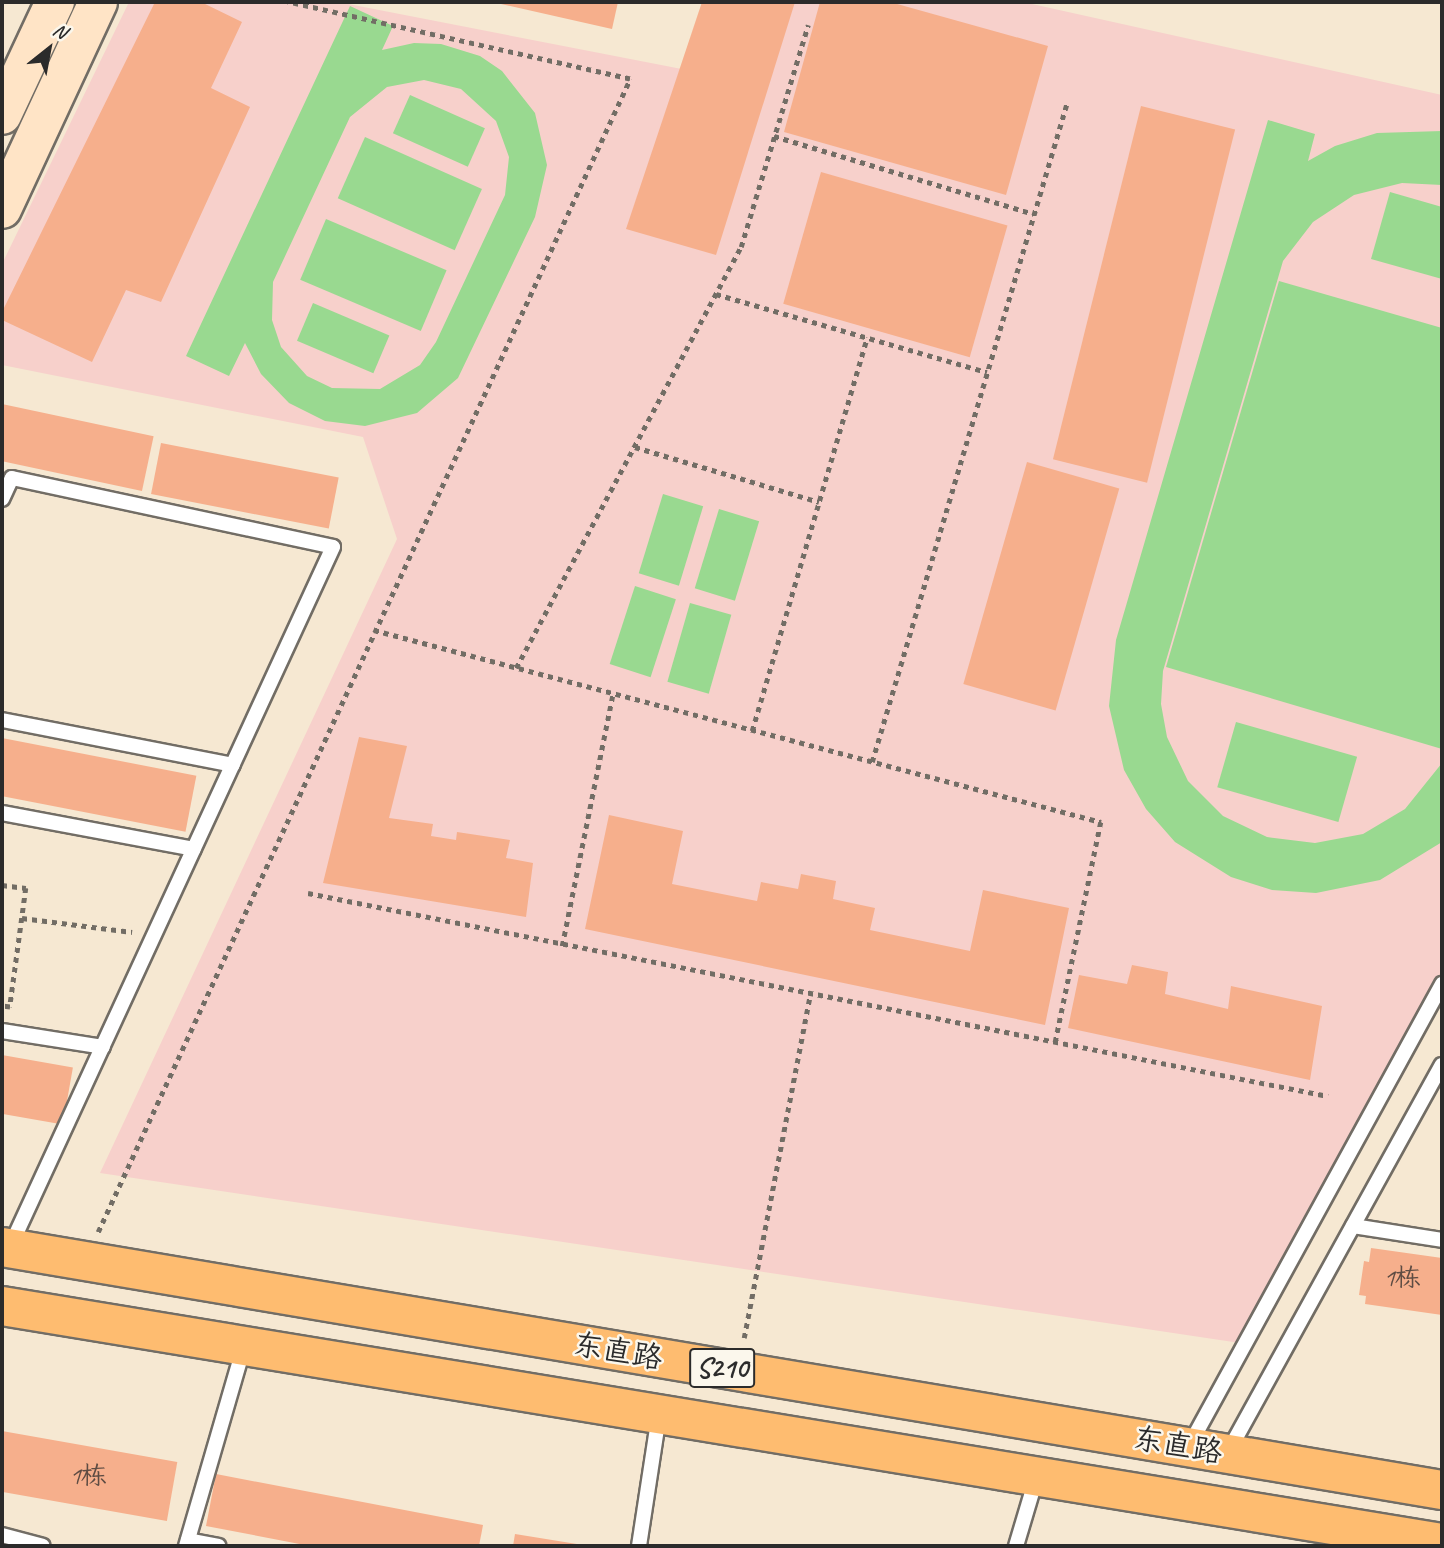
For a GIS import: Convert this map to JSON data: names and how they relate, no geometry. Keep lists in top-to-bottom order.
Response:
{
  "streets": {
    "main road": ["东直路", "S210"]
  },
  "house_numbers": ["1栋", "1栋"],
  "north": "top right"
}
